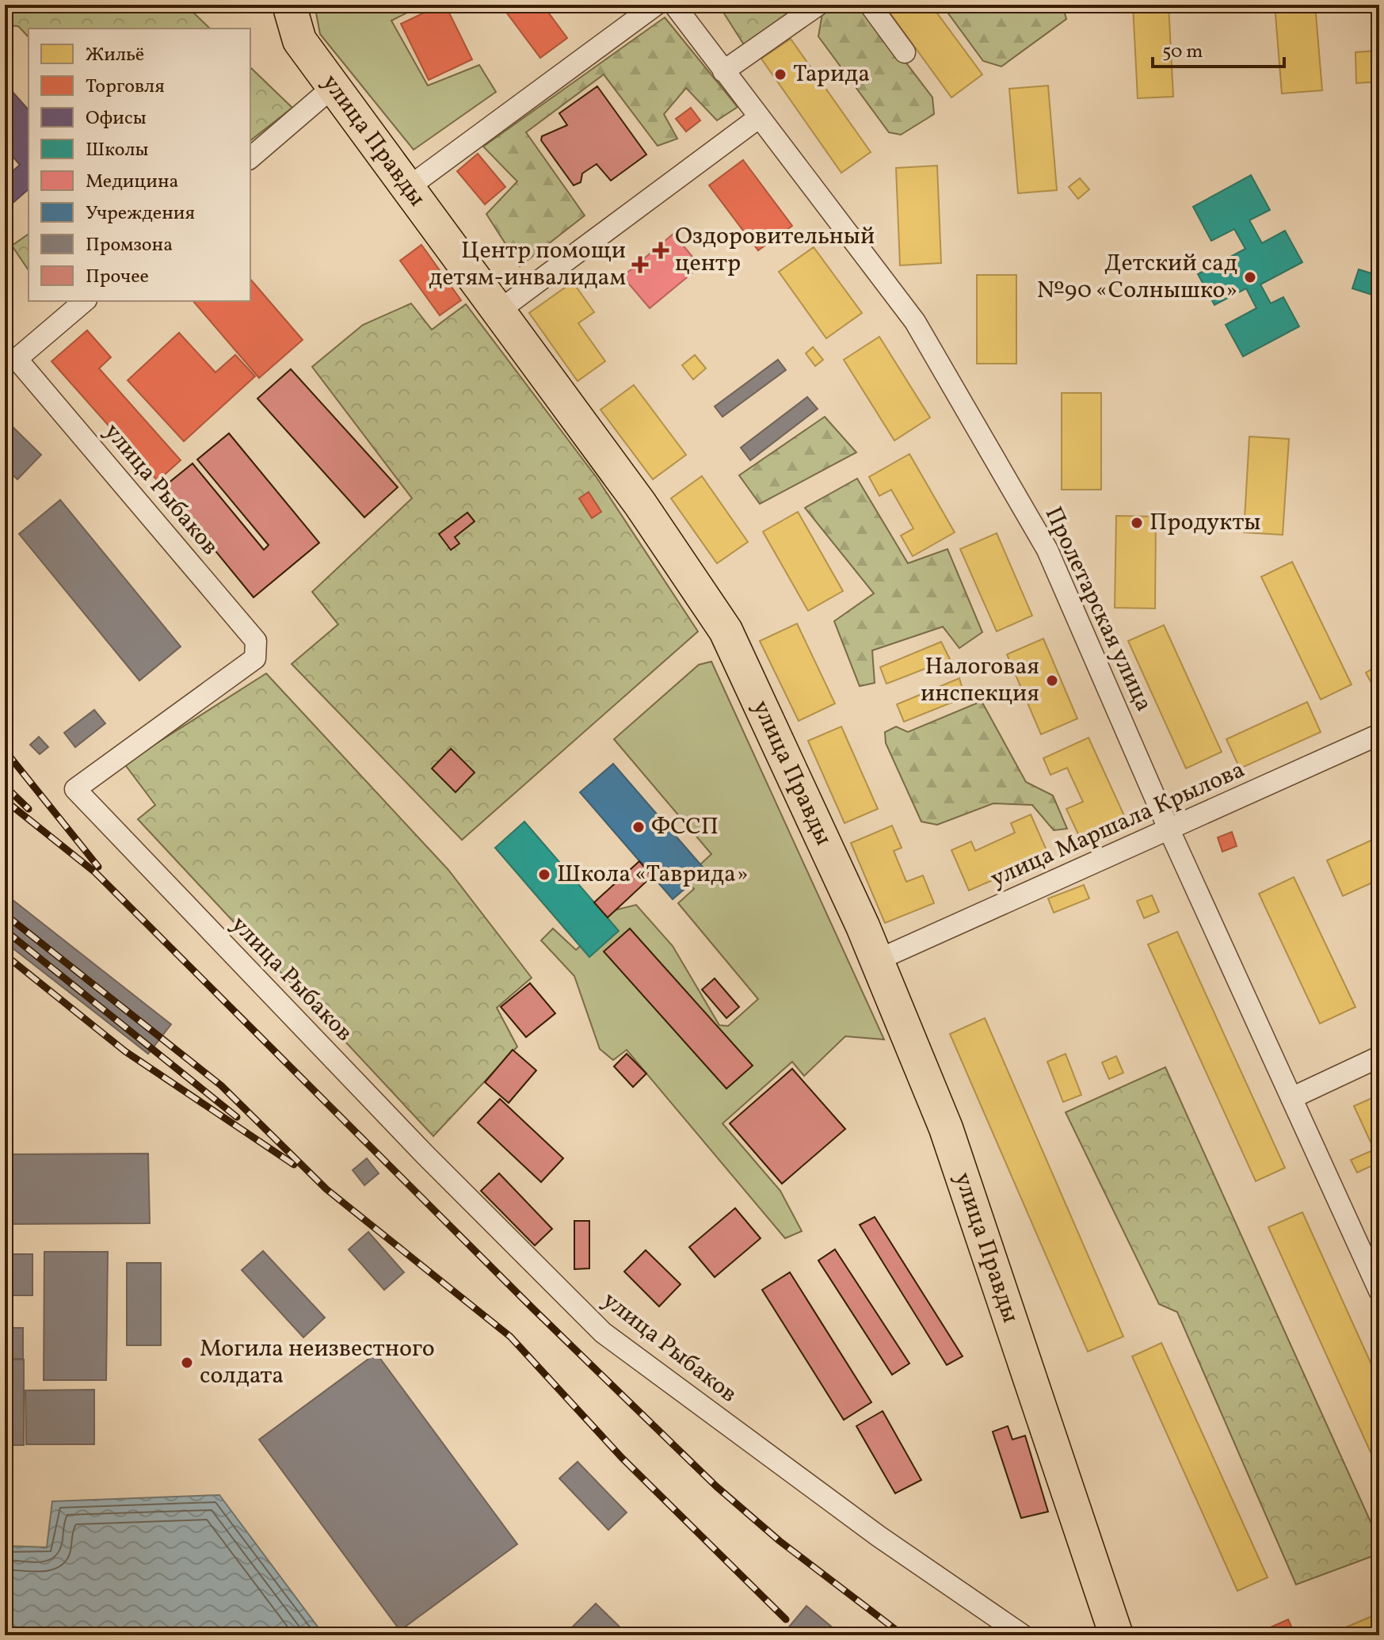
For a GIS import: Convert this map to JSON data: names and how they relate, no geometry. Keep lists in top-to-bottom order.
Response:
{
  "streets": {
    "main road": ["улица Правды"],
    "street": ["улица Рыбаков", "Пролетарская улица", "улица Маршала Крылова"]
  },
  "crossings": [
    ["улица Правды", "улица Маршала Крылова"],
    ["Пролетарская улица", "улица Маршала Крылова"]
  ],
  "places": {
    "other": [
      "Тарида",
      "Детский сад №90 «Солнышко»",
      "Продукты",
      "Налоговая инспекция",
      "ФССП",
      "Школа «Таврида»",
      "Могила неизвестного солдата"
    ],
    "health": ["Оздоровительный центр", "Центр помощи детям-инвалидам"]
  },
  "legend": [
    "Жильё",
    "Торговля",
    "Офисы",
    "Школы",
    "Медицина",
    "Учреждения",
    "Промзона",
    "Прочее"
  ],
  "scale_bar": "50 m"
}
